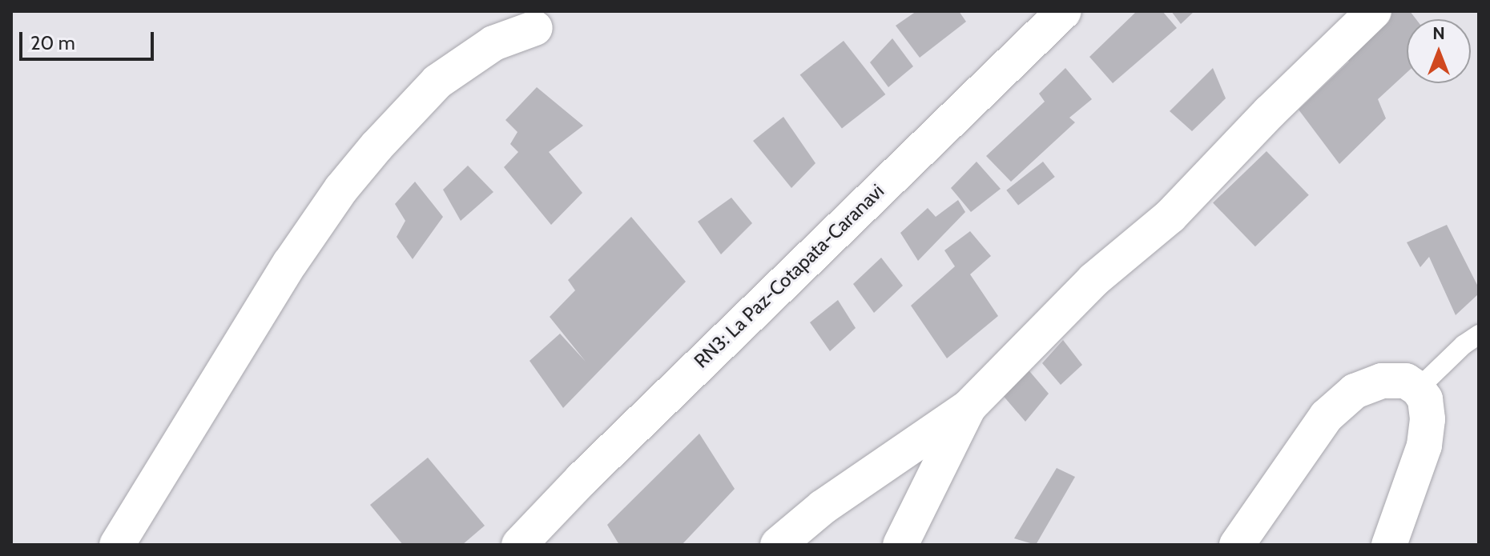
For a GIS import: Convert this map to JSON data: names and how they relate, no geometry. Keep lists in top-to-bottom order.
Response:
{
  "streets": {
    "main road": ["RN3: La Paz-Cotapata-Caranavi"]
  },
  "scale_bar": "20 m",
  "north": "top"
}
